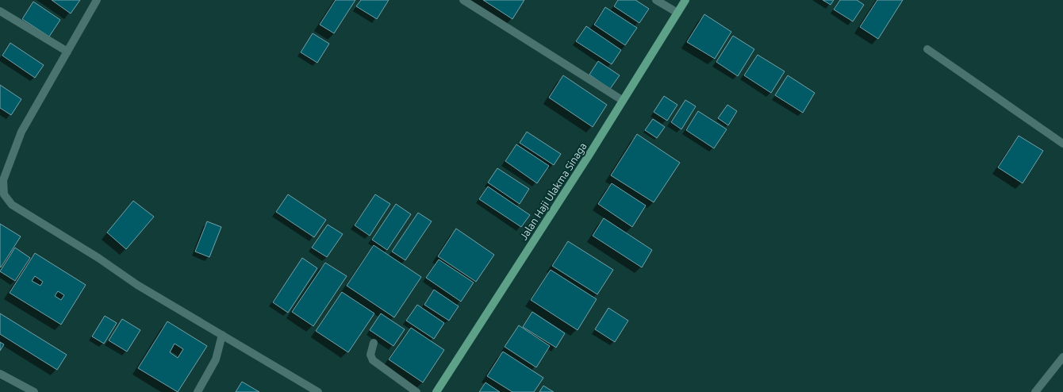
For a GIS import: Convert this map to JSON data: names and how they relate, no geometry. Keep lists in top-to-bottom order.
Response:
{
  "streets": {
    "main road": ["Jalan Haji Ulakma Sinaga"]
  }
}
